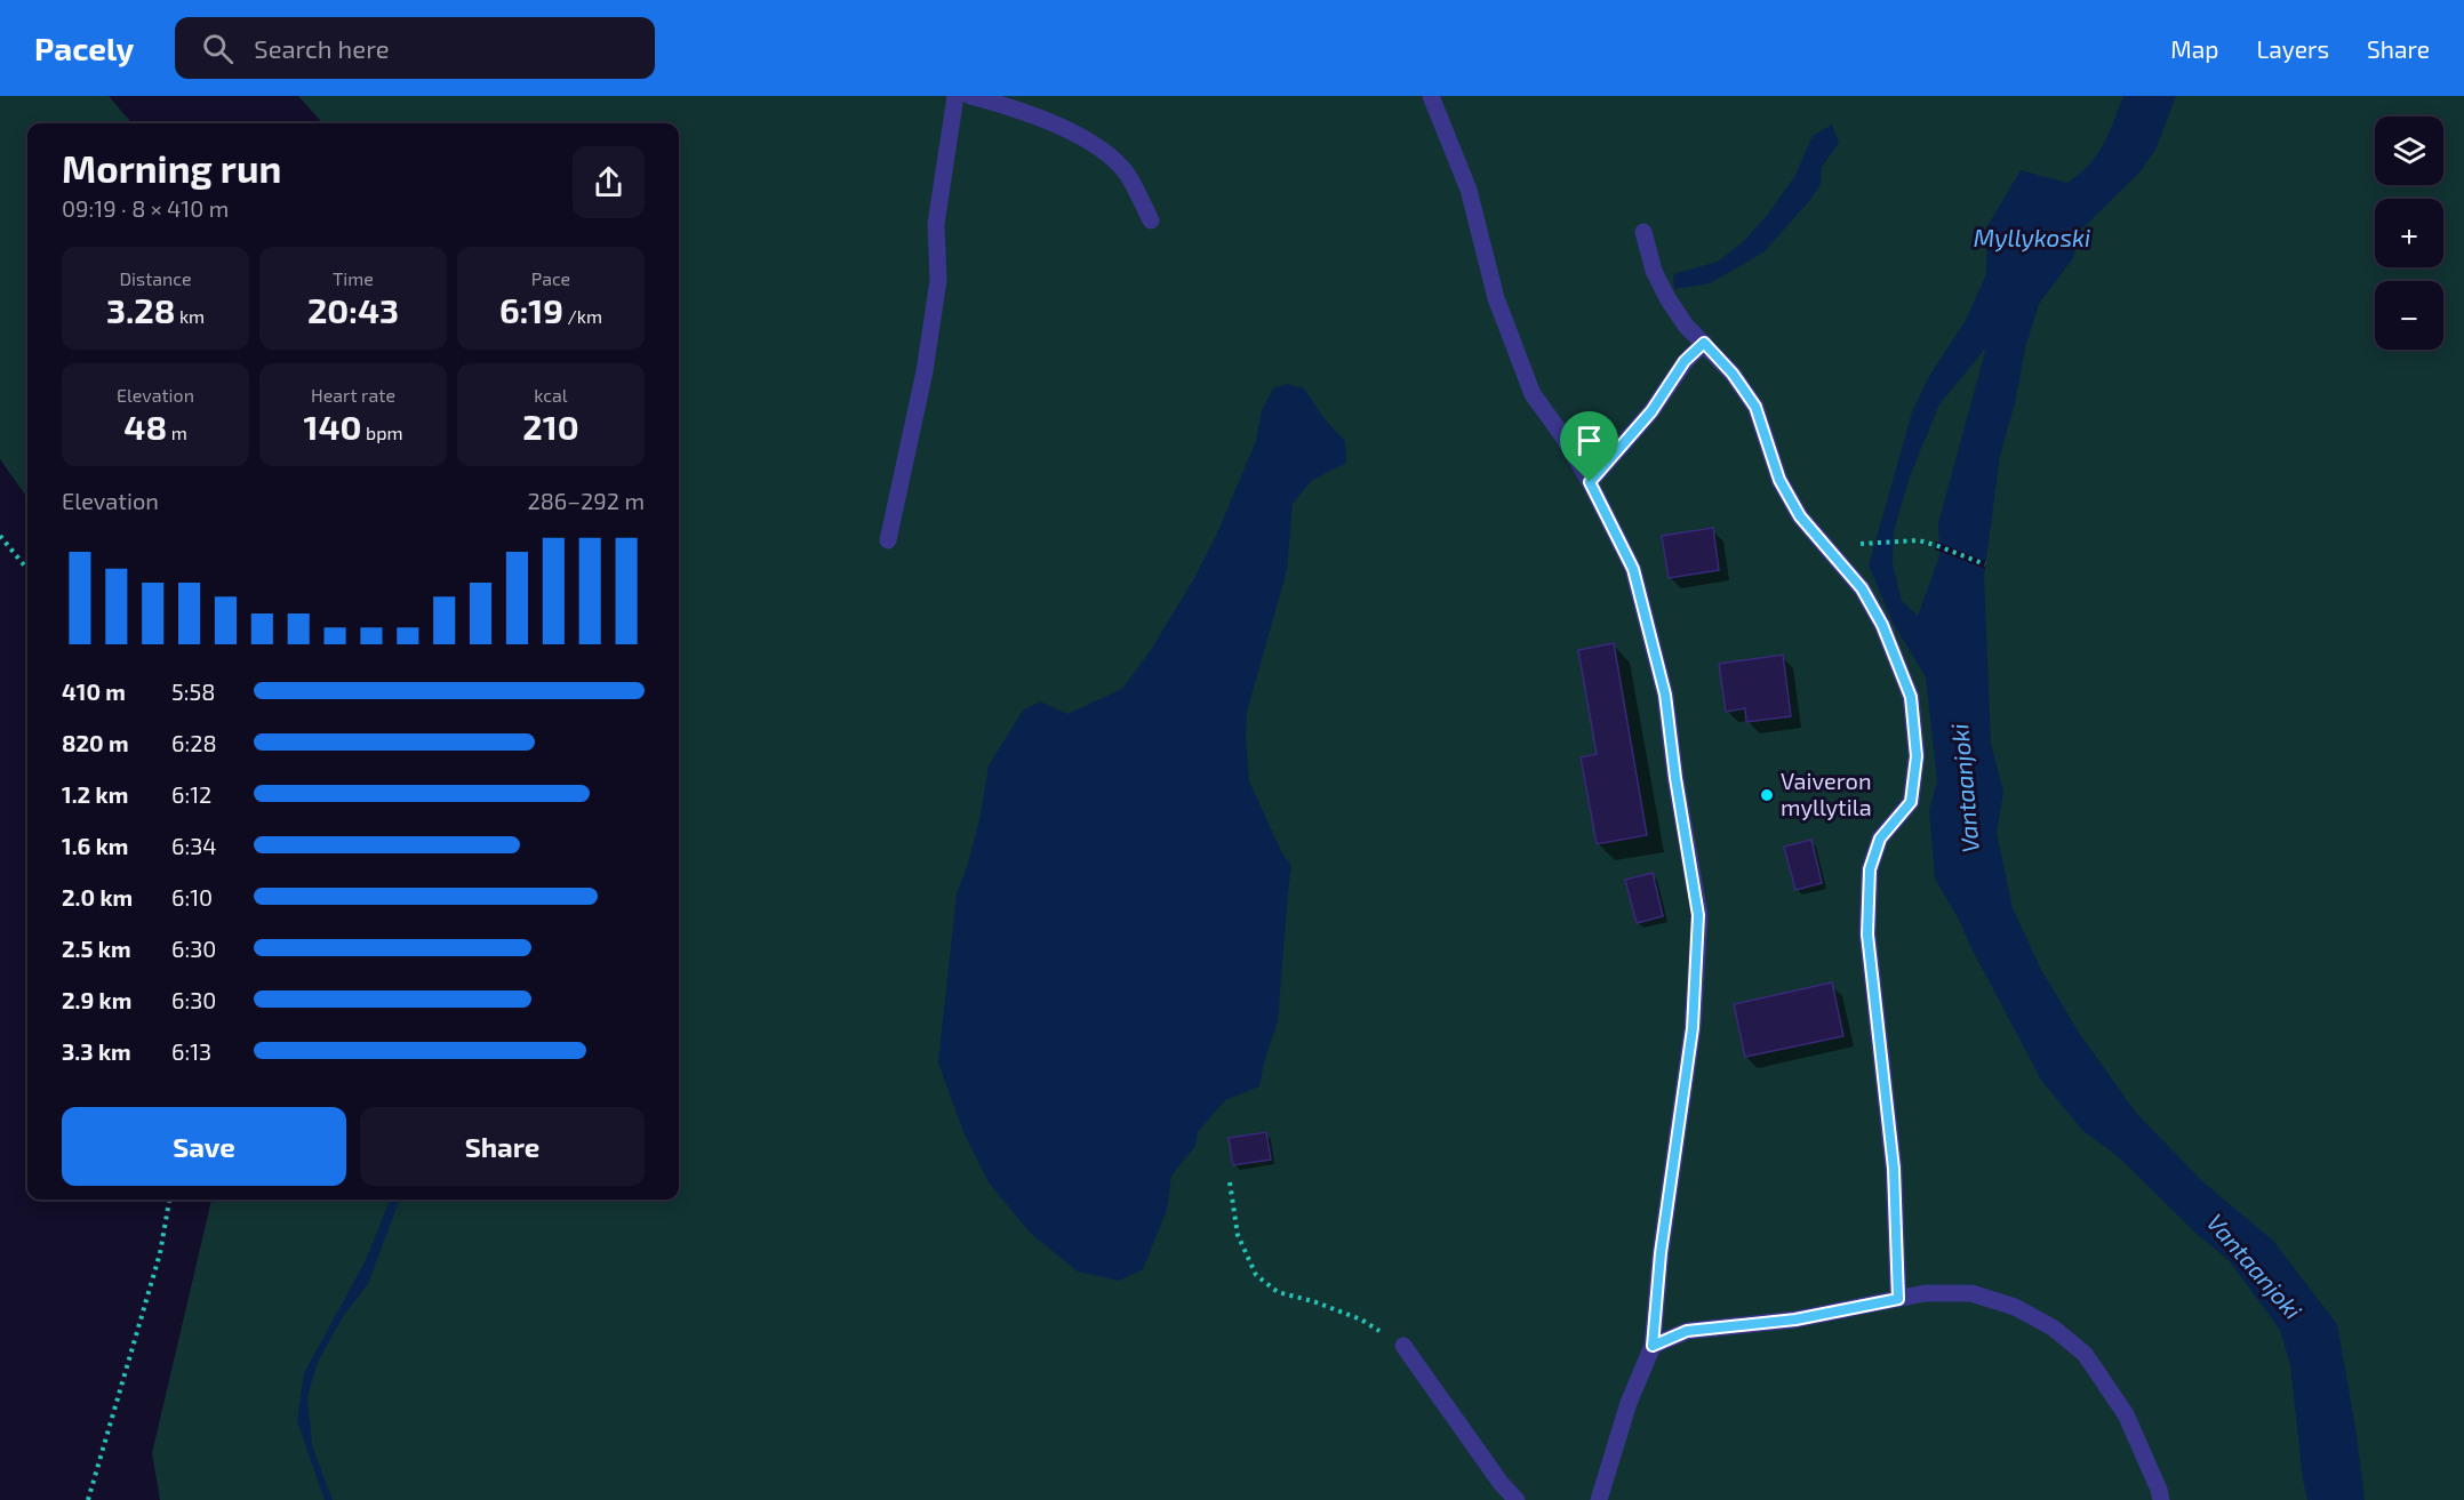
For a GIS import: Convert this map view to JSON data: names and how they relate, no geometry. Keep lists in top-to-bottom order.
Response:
{
  "water": ["Myllykoski", "Vantaanjoki"],
  "places": ["Vaiveron myllytila"],
  "page": {
    "header": "Pacely",
    "search": "Search here",
    "nav": ["Map", "Layers", "Share"],
    "map_buttons": ["+", "−"],
    "heading": ["Morning run", "09:19 · 8 × 410 m"],
    "stats": [
      ["Distance", "3.28 km"],
      ["Time", "20:43"],
      ["Pace", "6:19 /km"],
      ["Elevation", "48 m"],
      ["Heart rate", "140 bpm"],
      ["kcal", "210"]
    ],
    "chart": ["Elevation", "286–292 m"],
    "list": [
      {
        "name": "410 m",
        "note": "5:58"
      },
      {
        "name": "820 m",
        "note": "6:28"
      },
      {
        "name": "1.2 km",
        "note": "6:12"
      },
      {
        "name": "1.6 km",
        "note": "6:34"
      },
      {
        "name": "2.0 km",
        "note": "6:10"
      },
      {
        "name": "2.5 km",
        "note": "6:30"
      },
      {
        "name": "2.9 km",
        "note": "6:30"
      },
      {
        "name": "3.3 km",
        "note": "6:13"
      }
    ],
    "buttons": ["Save", "Share"]
  }
}
